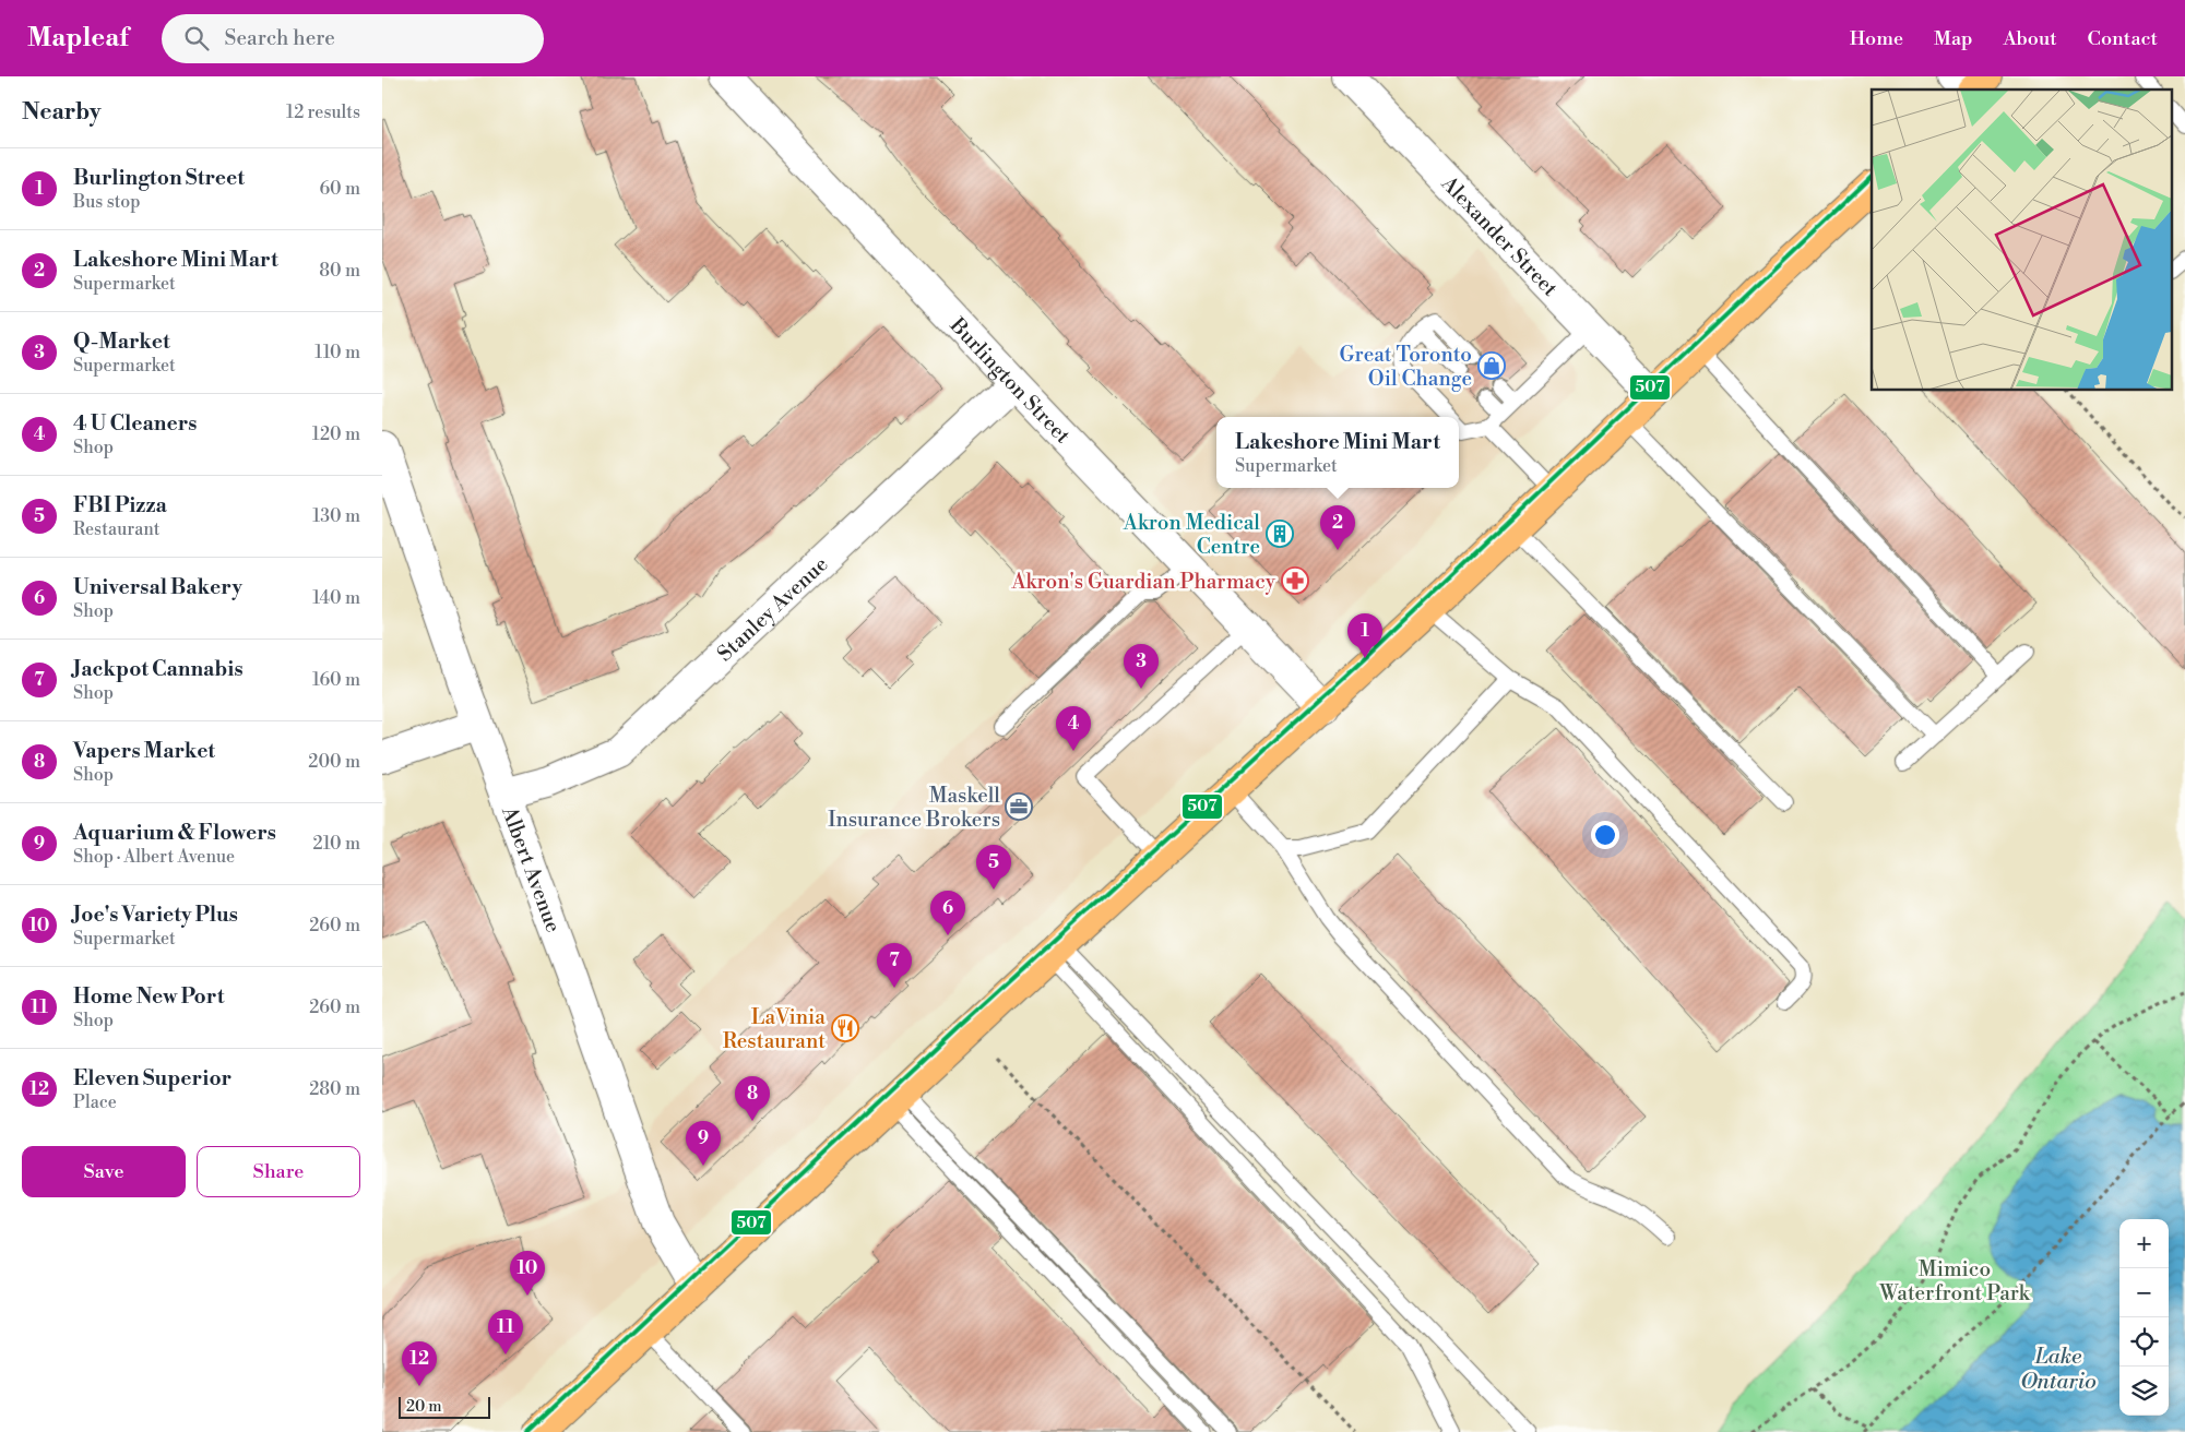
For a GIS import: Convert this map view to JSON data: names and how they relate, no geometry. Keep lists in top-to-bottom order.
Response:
{
  "streets": {
    "street": [
      "Alexander Street",
      "Burlington Street",
      "Stanley Avenue",
      "Albert Avenue"
    ]
  },
  "crossings": [
    ["Burlington Street", "Stanley Avenue"],
    ["Stanley Avenue", "Albert Avenue"]
  ],
  "water": ["Lake Ontario"],
  "parks": ["Mimico Waterfront Park"],
  "places": {
    "shop": ["Great Toronto Oil Change"],
    "building": ["Akron Medical Centre"],
    "pharmacy": ["Akron's Guardian Pharmacy"],
    "office": ["Maskell Insurance Brokers"],
    "restaurant": ["LaVinia Restaurant"]
  },
  "lines": ["transit line 507"],
  "scale_bar": "20 m",
  "page": {
    "header": "Mapleaf",
    "search": "Search here",
    "nav": [
      "Home",
      "Map",
      "About",
      "Contact"
    ],
    "heading": ["Nearby", "12 results"],
    "list": [
      {
        "mark": "1",
        "name": "Burlington Street",
        "note": "Bus stop",
        "value": "60 m"
      },
      {
        "mark": "2",
        "name": "Lakeshore Mini Mart",
        "note": "Supermarket",
        "value": "80 m"
      },
      {
        "mark": "3",
        "name": "Q-Market",
        "note": "Supermarket",
        "value": "110 m"
      },
      {
        "mark": "4",
        "name": "4 U Cleaners",
        "note": "Shop",
        "value": "120 m"
      },
      {
        "mark": "5",
        "name": "FBI Pizza",
        "note": "Restaurant",
        "value": "130 m"
      },
      {
        "mark": "6",
        "name": "Universal Bakery",
        "note": "Shop",
        "value": "140 m"
      },
      {
        "mark": "7",
        "name": "Jackpot Cannabis",
        "note": "Shop",
        "value": "160 m"
      },
      {
        "mark": "8",
        "name": "Vapers Market",
        "note": "Shop",
        "value": "200 m"
      },
      {
        "mark": "9",
        "name": "Aquarium & Flowers",
        "note": "Shop · Albert Avenue",
        "value": "210 m"
      },
      {
        "mark": "10",
        "name": "Joe's Variety Plus",
        "note": "Supermarket",
        "value": "260 m"
      },
      {
        "mark": "11",
        "name": "Home New Port",
        "note": "Shop",
        "value": "260 m"
      },
      {
        "mark": "12",
        "name": "Eleven Superior",
        "note": "Place",
        "value": "280 m"
      }
    ],
    "popup": ["Lakeshore Mini Mart", "Supermarket"],
    "pins": [
      "2",
      "1",
      "3",
      "4",
      "5",
      "6",
      "7",
      "8",
      "9",
      "10",
      "11",
      "12"
    ],
    "buttons": ["Save", "Share"],
    "map_buttons": ["+", "−"],
    "scale": "20 m"
  }
}
